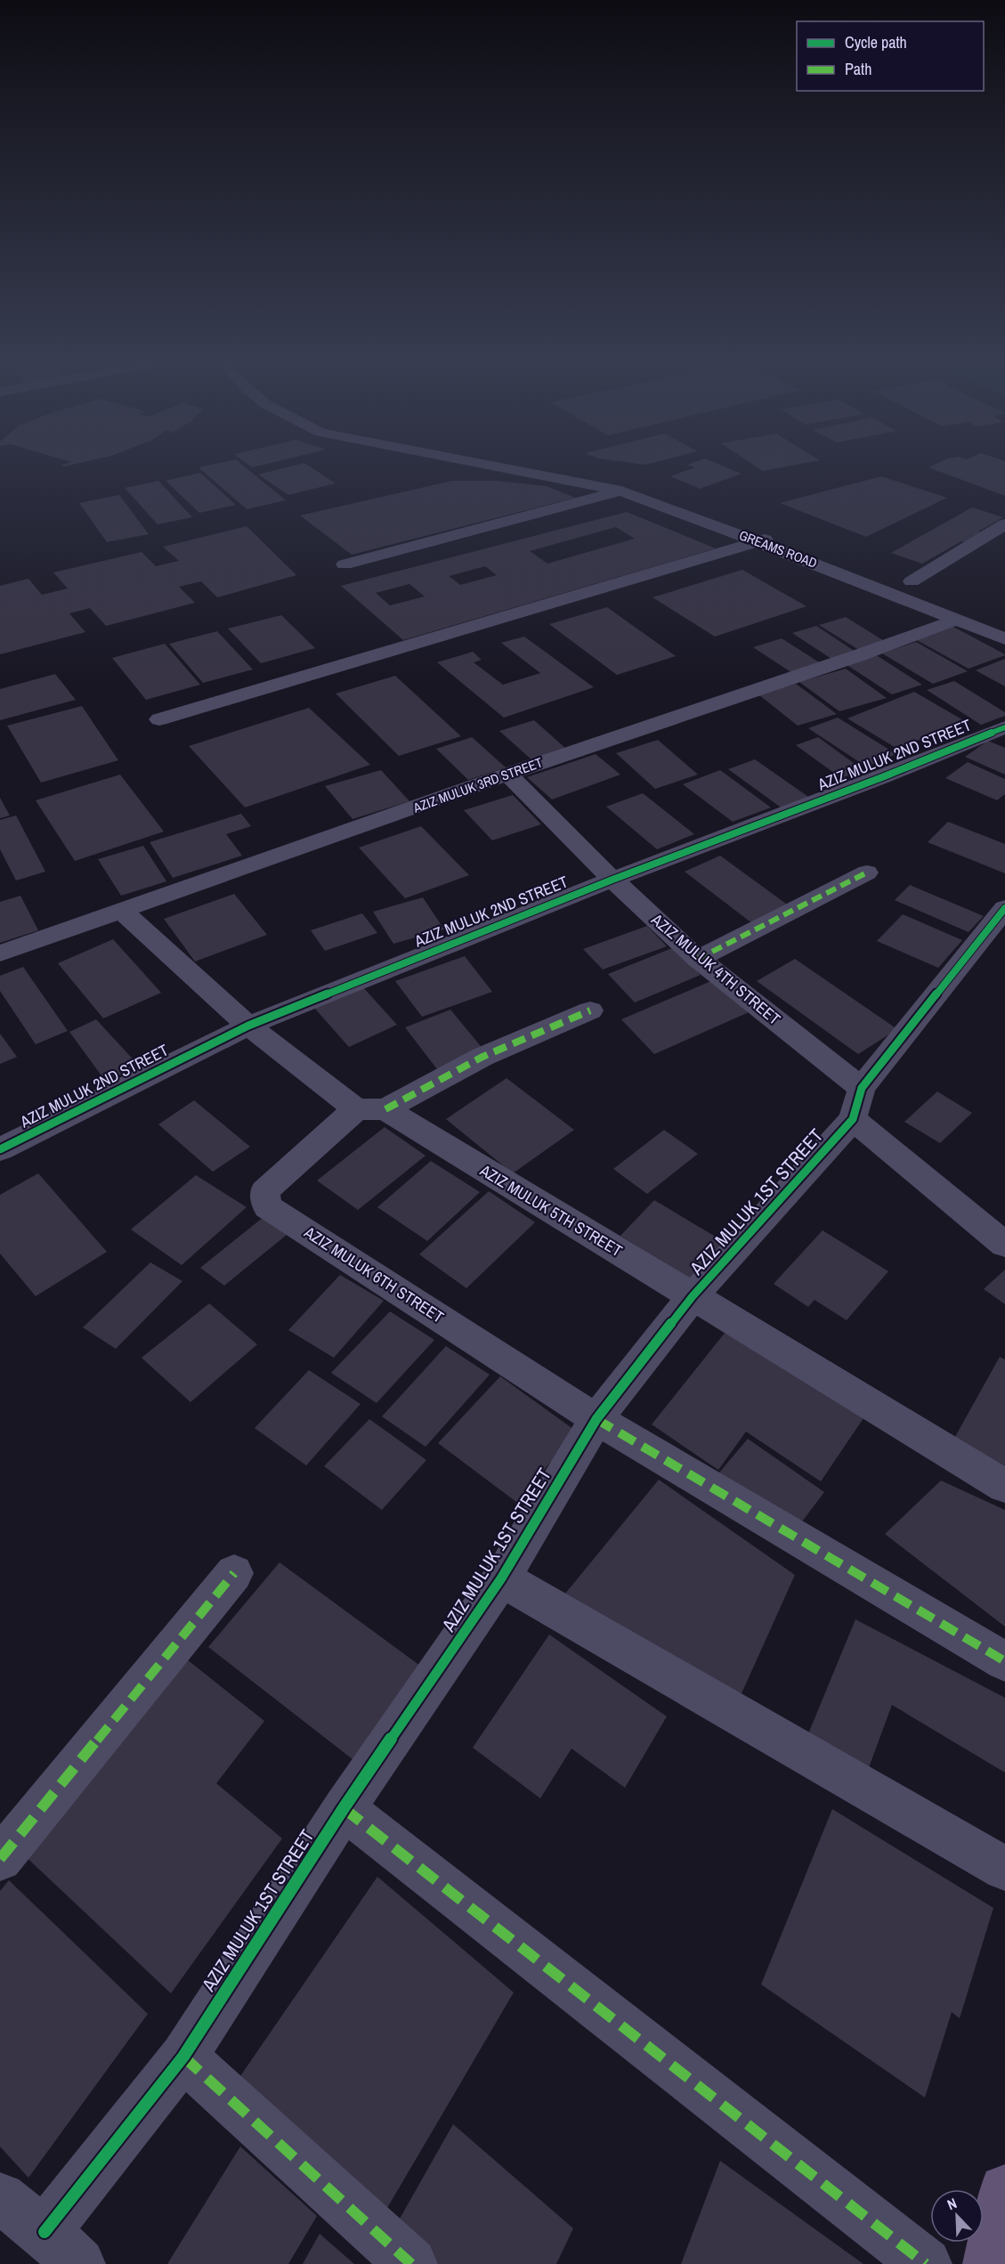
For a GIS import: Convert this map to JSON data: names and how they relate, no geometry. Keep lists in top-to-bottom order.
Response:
{
  "streets": {
    "street": [
      "GREAMS ROAD",
      "AZIZ MULUK 2ND STREET",
      "AZIZ MULUK 3RD STREET",
      "AZIZ MULUK 4TH STREET",
      "AZIZ MULUK 1ST STREET",
      "AZIZ MULUK 5TH STREET",
      "AZIZ MULUK 6TH STREET"
    ]
  },
  "crossings": [
    ["GREAMS ROAD", "AZIZ MULUK 3RD STREET"],
    ["AZIZ MULUK 2ND STREET", "AZIZ MULUK 4TH STREET"],
    ["AZIZ MULUK 2ND STREET", "AZIZ MULUK 5TH STREET"],
    ["AZIZ MULUK 3RD STREET", "AZIZ MULUK 4TH STREET"],
    ["AZIZ MULUK 3RD STREET", "AZIZ MULUK 5TH STREET"],
    ["AZIZ MULUK 4TH STREET", "AZIZ MULUK 1ST STREET"],
    ["AZIZ MULUK 1ST STREET", "AZIZ MULUK 5TH STREET"],
    ["AZIZ MULUK 1ST STREET", "AZIZ MULUK 6TH STREET"],
    ["AZIZ MULUK 5TH STREET", "AZIZ MULUK 6TH STREET"]
  ],
  "legend": ["Cycle path", "Path"],
  "north": "top left"
}
